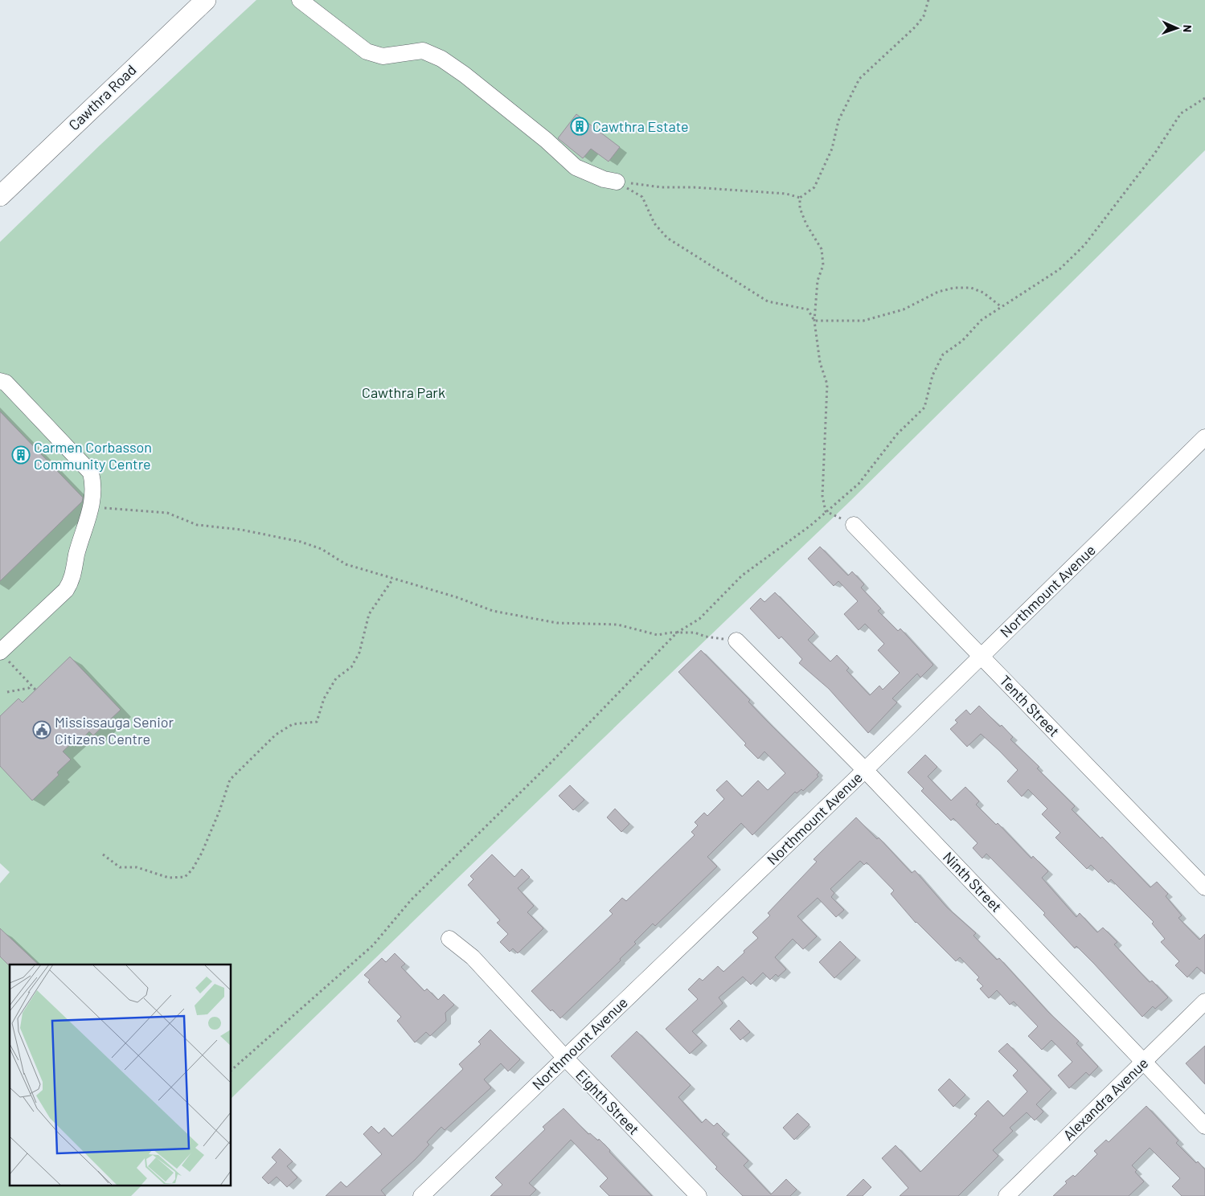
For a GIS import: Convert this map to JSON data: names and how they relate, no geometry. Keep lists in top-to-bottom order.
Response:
{
  "streets": {
    "main road": ["Cawthra Road"],
    "street": [
      "Northmount Avenue",
      "Tenth Street",
      "Ninth Street",
      "Alexandra Avenue",
      "Eighth Street"
    ]
  },
  "crossings": [
    ["Northmount Avenue", "Tenth Street"],
    ["Northmount Avenue", "Ninth Street"],
    ["Northmount Avenue", "Eighth Street"],
    ["Ninth Street", "Alexandra Avenue"]
  ],
  "parks": ["Cawthra Park"],
  "places": {
    "building": ["Cawthra Estate", "Carmen Corbasson Community Centre"],
    "public building": ["Mississauga Senior Citizens Centre"]
  },
  "north": "right"
}
